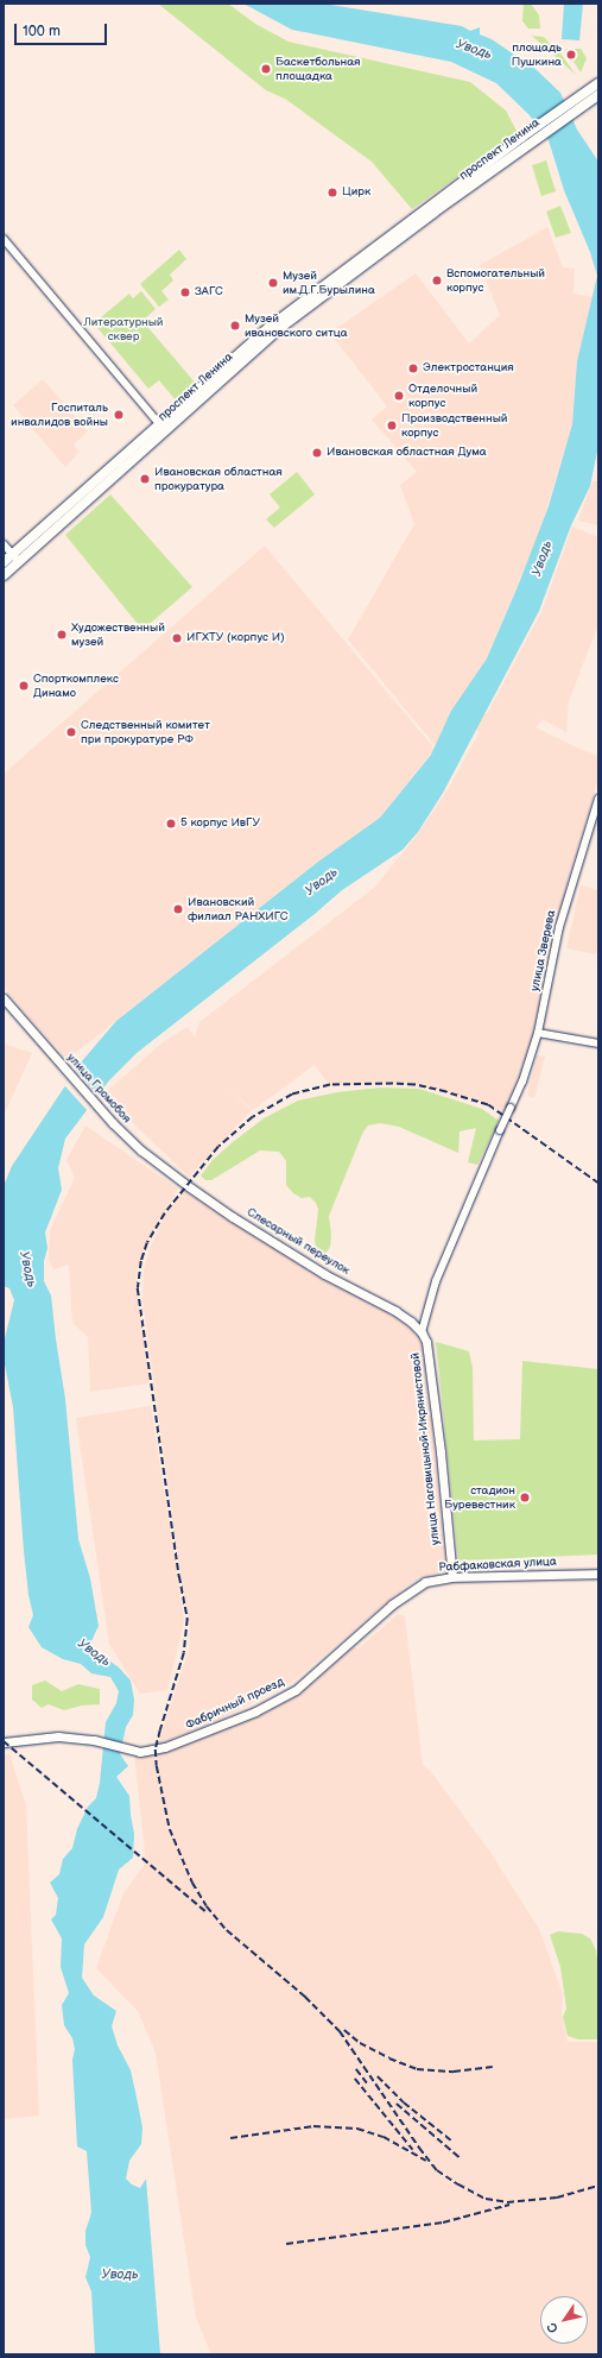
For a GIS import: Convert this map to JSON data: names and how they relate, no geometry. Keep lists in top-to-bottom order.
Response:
{
  "streets": {
    "highway": ["проспект Ленина"],
    "main road": [
      "улица Громобоя",
      "Слесарный переулок",
      "улица Наговицыной-Икрянистовой",
      "Рабфаковская улица",
      "Фабричный проезд"
    ],
    "street": ["улица Зверева"]
  },
  "crossings": [
    ["улица Зверева", "Слесарный переулок"],
    ["улица Зверева", "улица Наговицыной-Икрянистовой"],
    ["улица Громобоя", "Слесарный переулок"],
    ["Слесарный переулок", "улица Наговицыной-Икрянистовой"],
    ["улица Наговицыной-Икрянистовой", "Рабфаковская улица"],
    ["Рабфаковская улица", "Фабричный проезд"]
  ],
  "water": ["Уводь"],
  "parks": ["Литературный сквер"],
  "places": [
    "площадь Пушкина",
    "Баскетбольная площадка",
    "Цирк",
    "Вспомогательный корпус",
    "Музей им.Д.Г.Бурылина",
    "ЗАГС",
    "Музей ивановского ситца",
    "Электростанция",
    "Отделочный корпус",
    "Госпиталь инвалидов войны",
    "Производственный корпус",
    "Ивановская областная Дума",
    "Ивановская областная прокуратура",
    "Художественный музей",
    "ИГХТУ (корпус И)",
    "Спорткомплекс Динамо",
    "Следственный комитет при прокуратуре РФ",
    "5 корпус ИвГУ",
    "Ивановский филиал РАНХИГС",
    "стадион Буревестник"
  ],
  "scale_bar": "100 m",
  "north": "bottom left"
}
